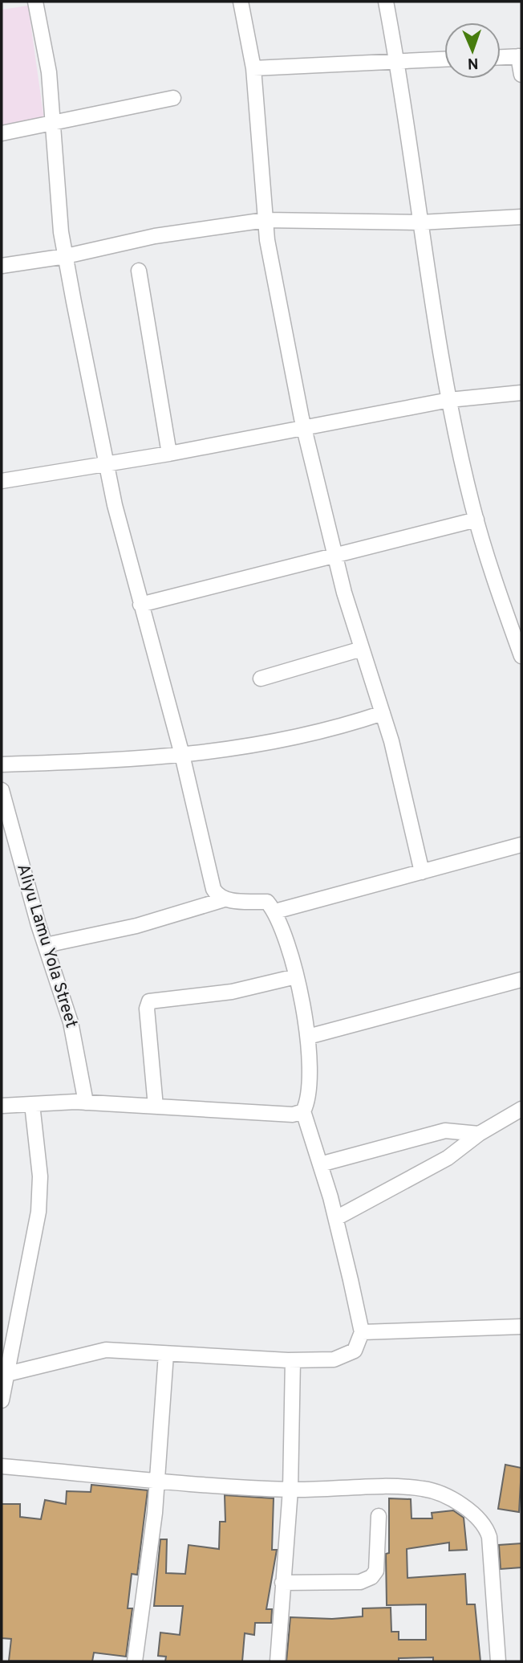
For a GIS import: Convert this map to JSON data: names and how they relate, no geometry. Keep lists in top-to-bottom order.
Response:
{
  "streets": {
    "street": ["Aliyu Lamu Yola Street"]
  },
  "north": "bottom"
}
